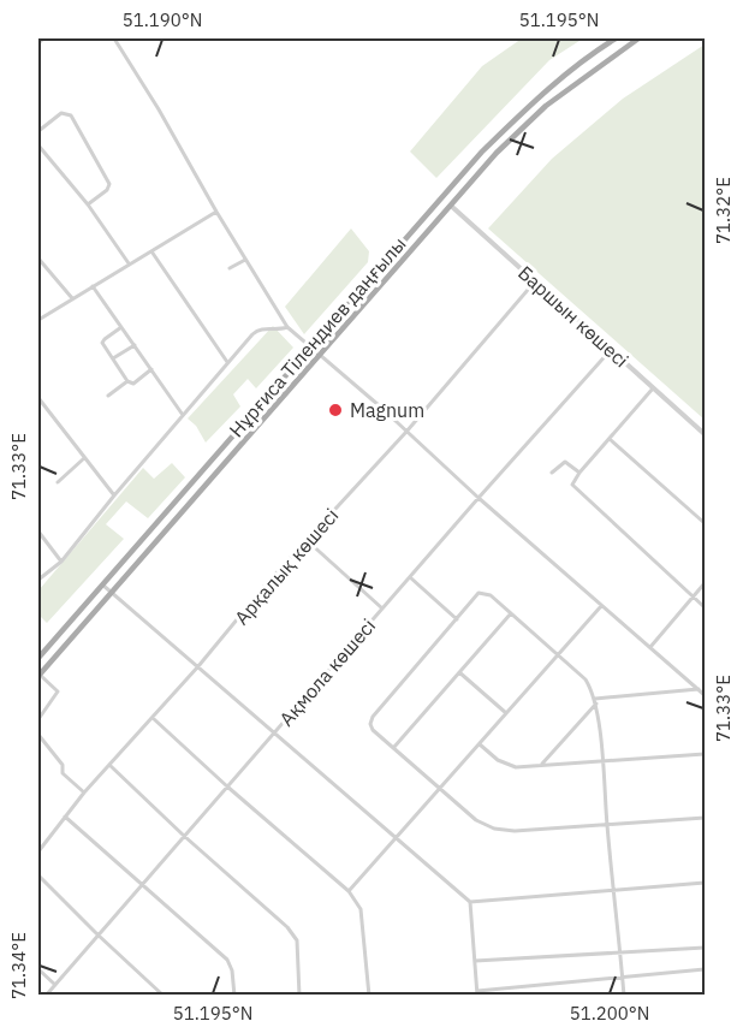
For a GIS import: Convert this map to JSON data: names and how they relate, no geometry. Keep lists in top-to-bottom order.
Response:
{
  "streets": {
    "main road": ["Нұрғиса Тілендиев даңғылы"],
    "street": ["Баршын көшесі", "Арқалық көшесі", "Ақмола көшесі"]
  },
  "crossings": [
    ["Баршын көшесі", "Нұрғиса Тілендиев даңғылы"],
    ["Баршын көшесі", "Арқалық көшесі"],
    ["Баршын көшесі", "Ақмола көшесі"]
  ],
  "places": ["Magnum"],
  "coordinates": [
    "51.190°N",
    "51.195°N",
    "71.32°E",
    "71.33°E",
    "71.34°E",
    "51.200°N"
  ]
}
